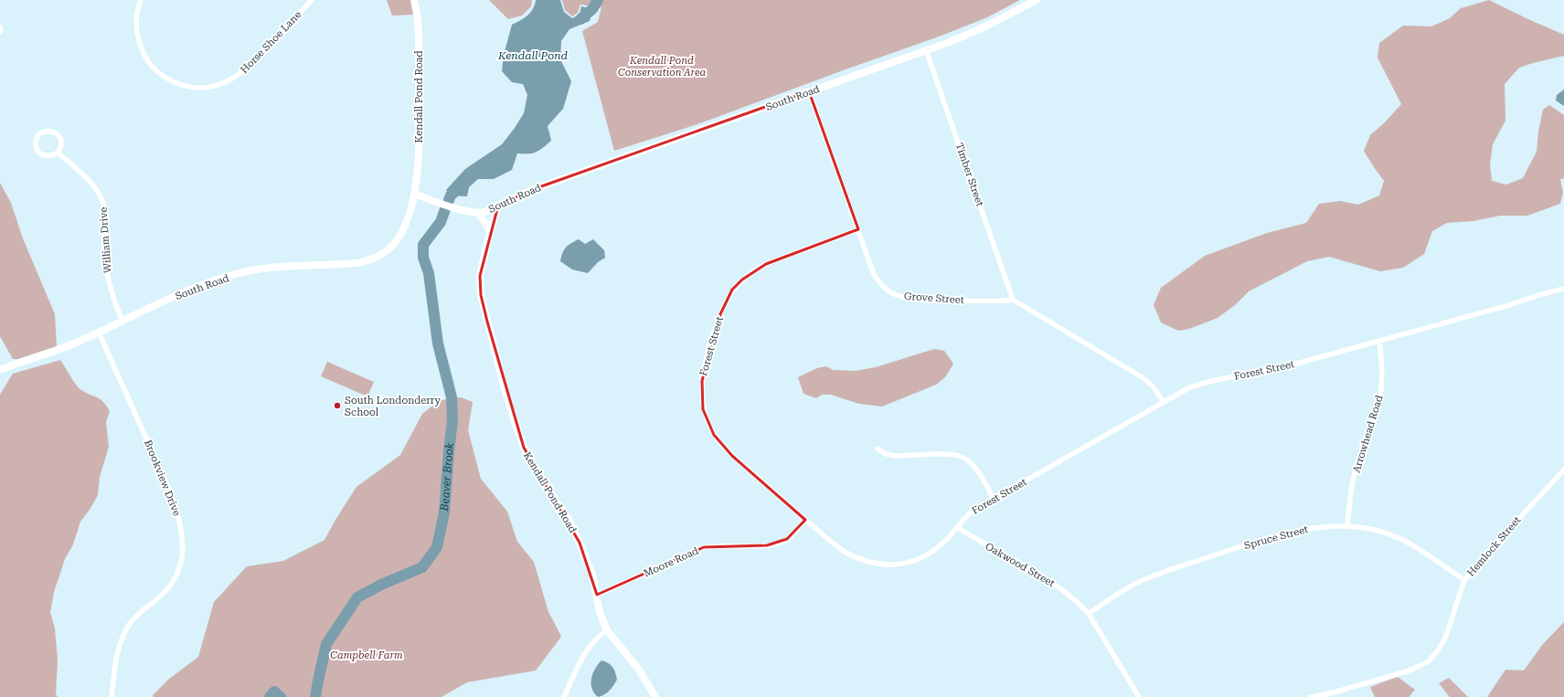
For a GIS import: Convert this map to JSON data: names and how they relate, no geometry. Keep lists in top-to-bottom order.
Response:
{
  "streets": {
    "street": [
      "Horse Shoe Lane",
      "Kendall Pond Road",
      "South Road",
      "Timber Street",
      "William Drive",
      "Grove Street",
      "Forest Street",
      "Arrowhead Road",
      "Brookview Drive",
      "Spruce Street",
      "Hemlock Street",
      "Moore Road",
      "Oakwood Street"
    ]
  },
  "crossings": [
    ["Kendall Pond Road", "South Road"],
    ["Kendall Pond Road", "Moore Road"],
    ["South Road", "Timber Street"],
    ["South Road", "William Drive"],
    ["South Road", "Grove Street"],
    ["South Road", "Brookview Drive"],
    ["Timber Street", "Grove Street"],
    ["Grove Street", "Forest Street"],
    ["Forest Street", "Arrowhead Road"],
    ["Forest Street", "Moore Road"],
    ["Forest Street", "Oakwood Street"],
    ["Arrowhead Road", "Spruce Street"],
    ["Spruce Street", "Hemlock Street"],
    ["Spruce Street", "Oakwood Street"]
  ],
  "water": ["Kendall Pond", "Beaver Brook"],
  "parks": ["Kendall Pond Conservation Area", "Campbell Farm"],
  "places": ["South Londonderry School"]
}
